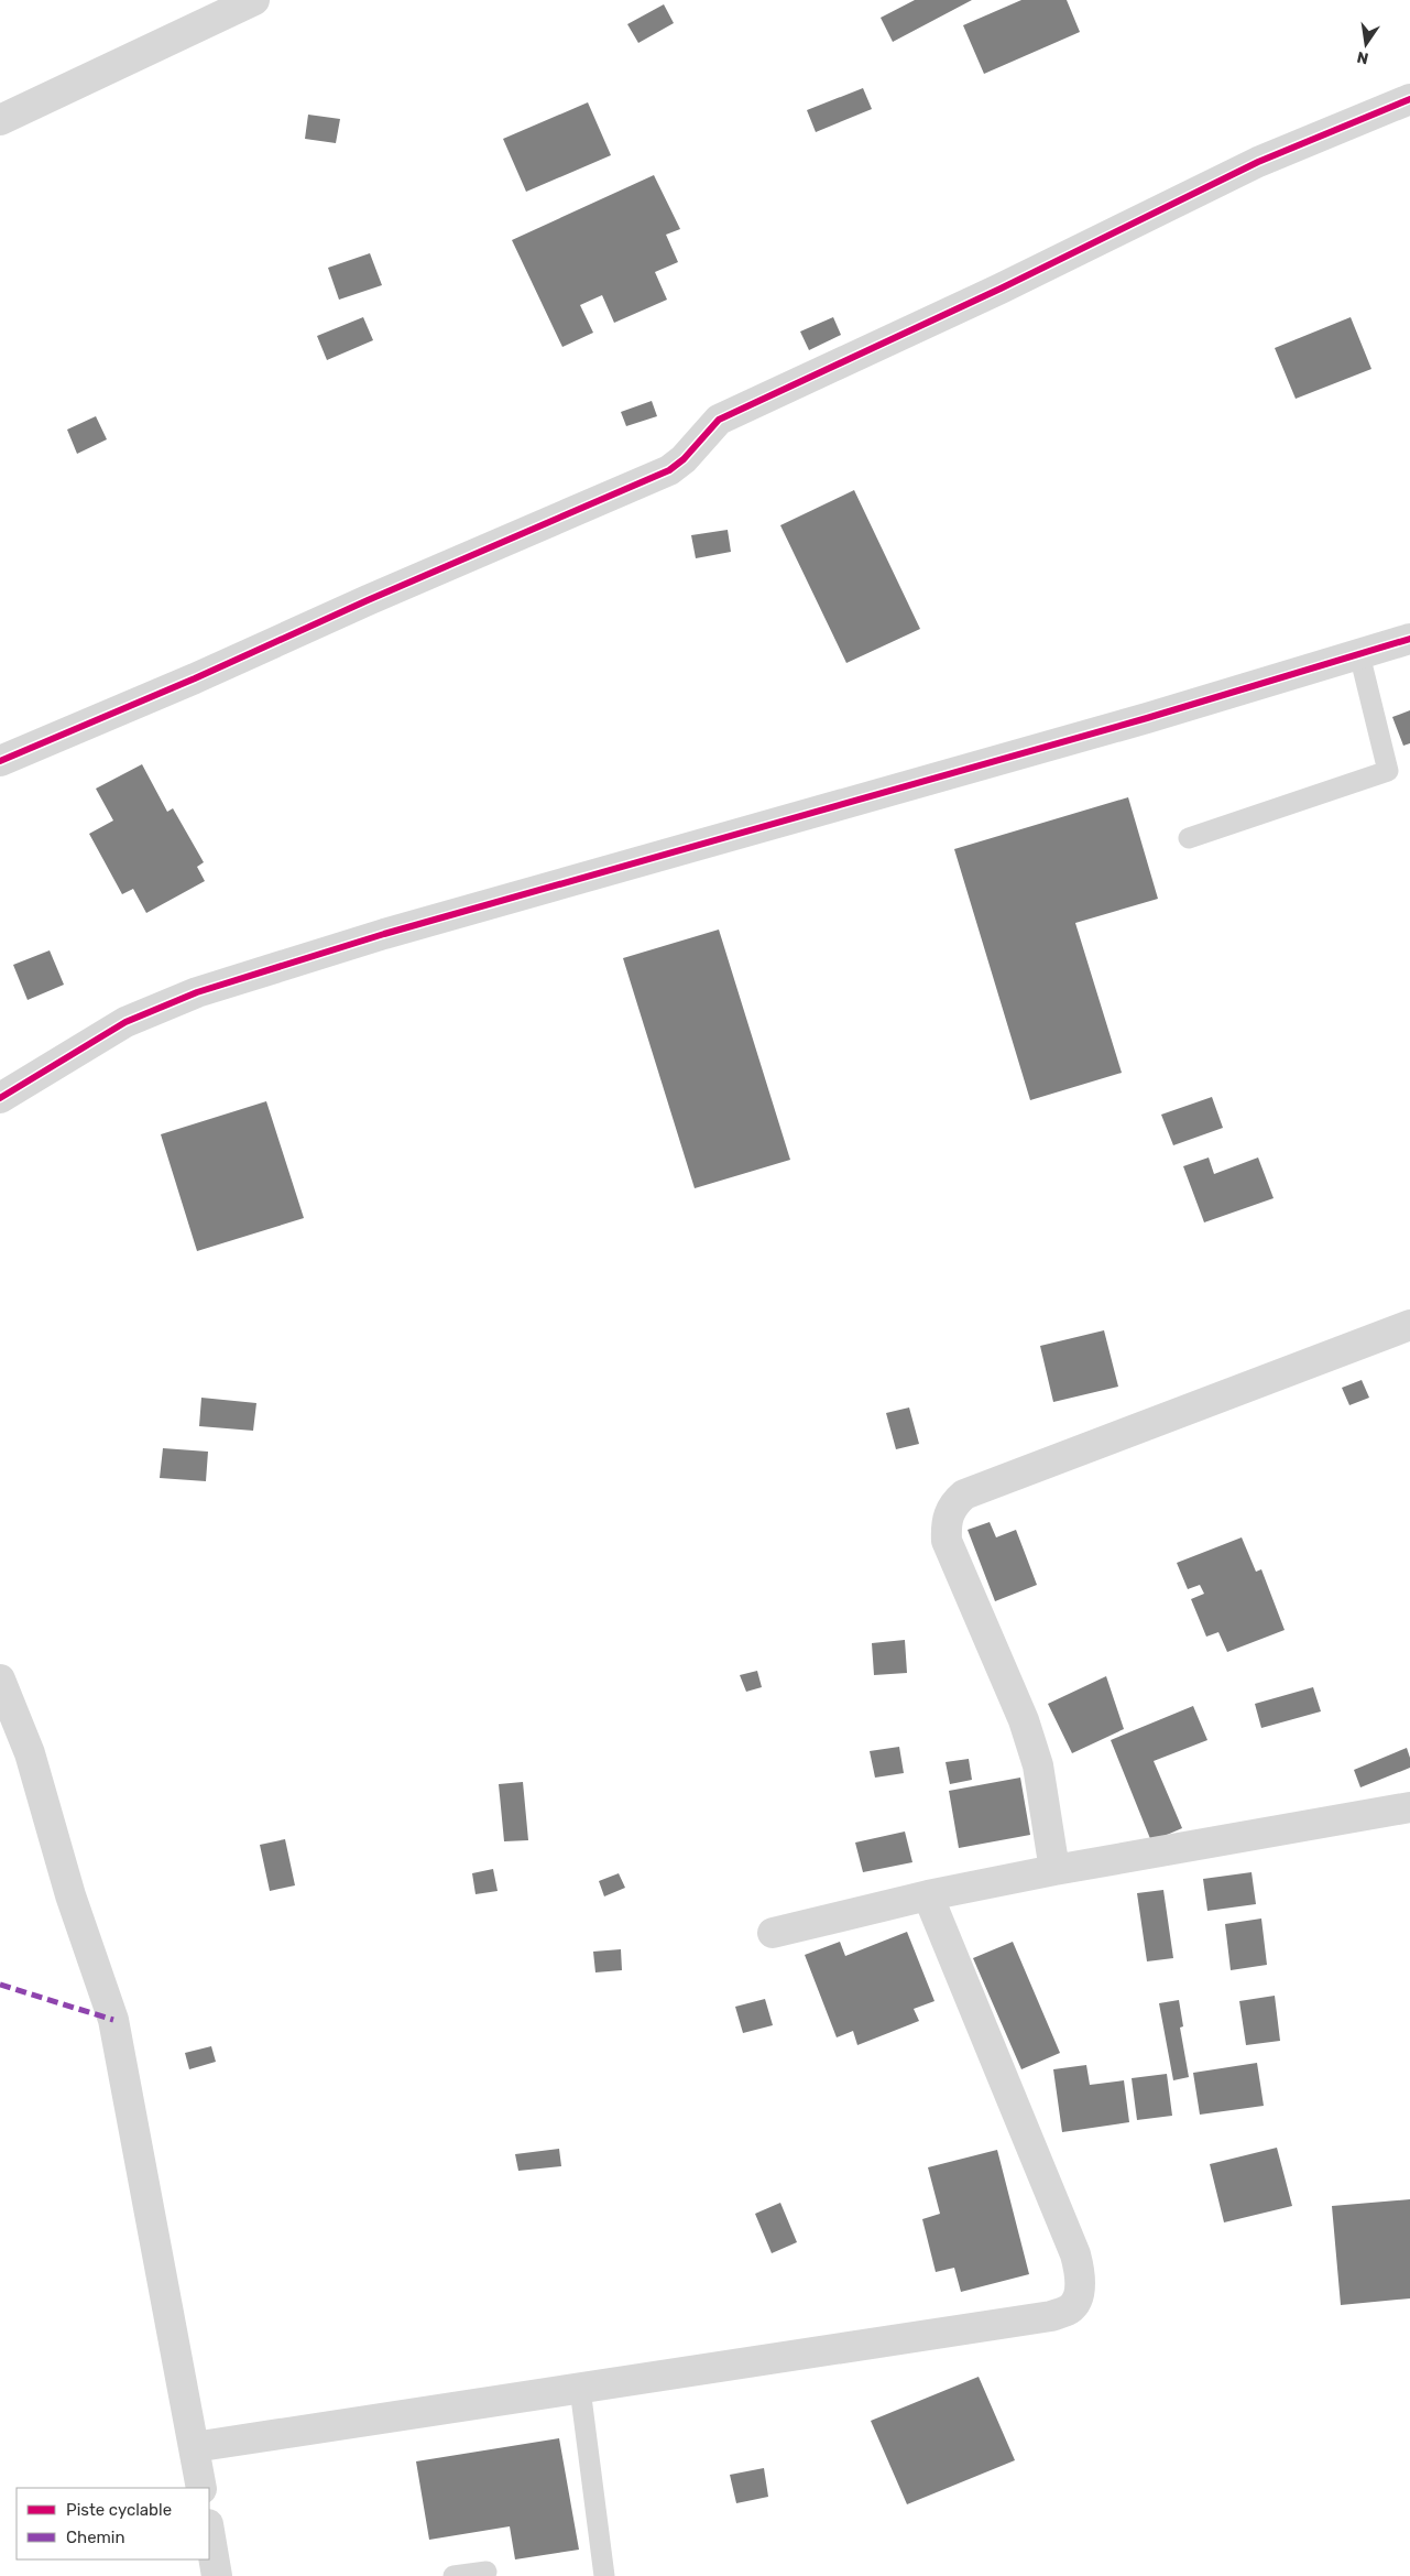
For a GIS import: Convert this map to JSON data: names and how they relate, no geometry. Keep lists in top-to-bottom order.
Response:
{
  "legend": ["Piste cyclable", "Chemin"],
  "north": "bottom"
}
